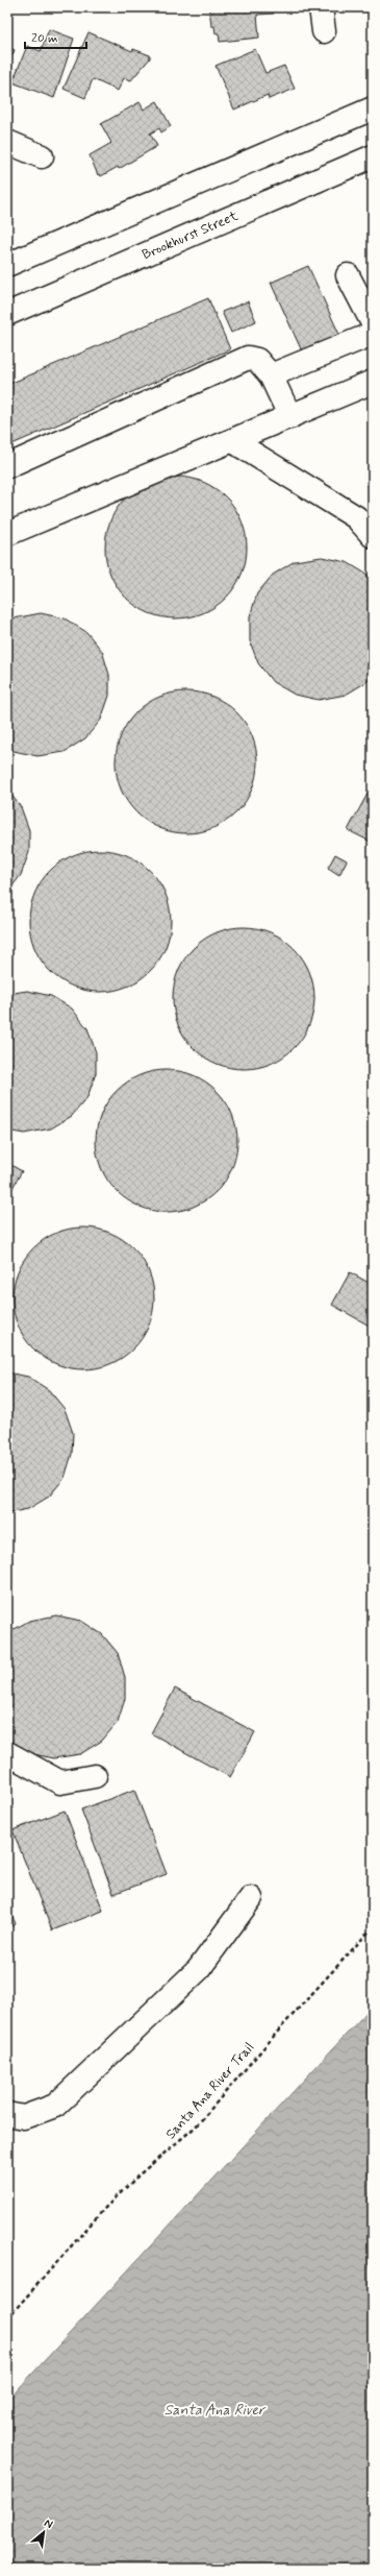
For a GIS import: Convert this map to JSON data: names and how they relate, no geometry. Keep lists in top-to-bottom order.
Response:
{
  "streets": {
    "main road": ["Brookhurst Street"],
    "path": ["Santa Ana River Trail"]
  },
  "water": ["Santa Ana River"],
  "scale_bar": "20 m",
  "north": "top right"
}
